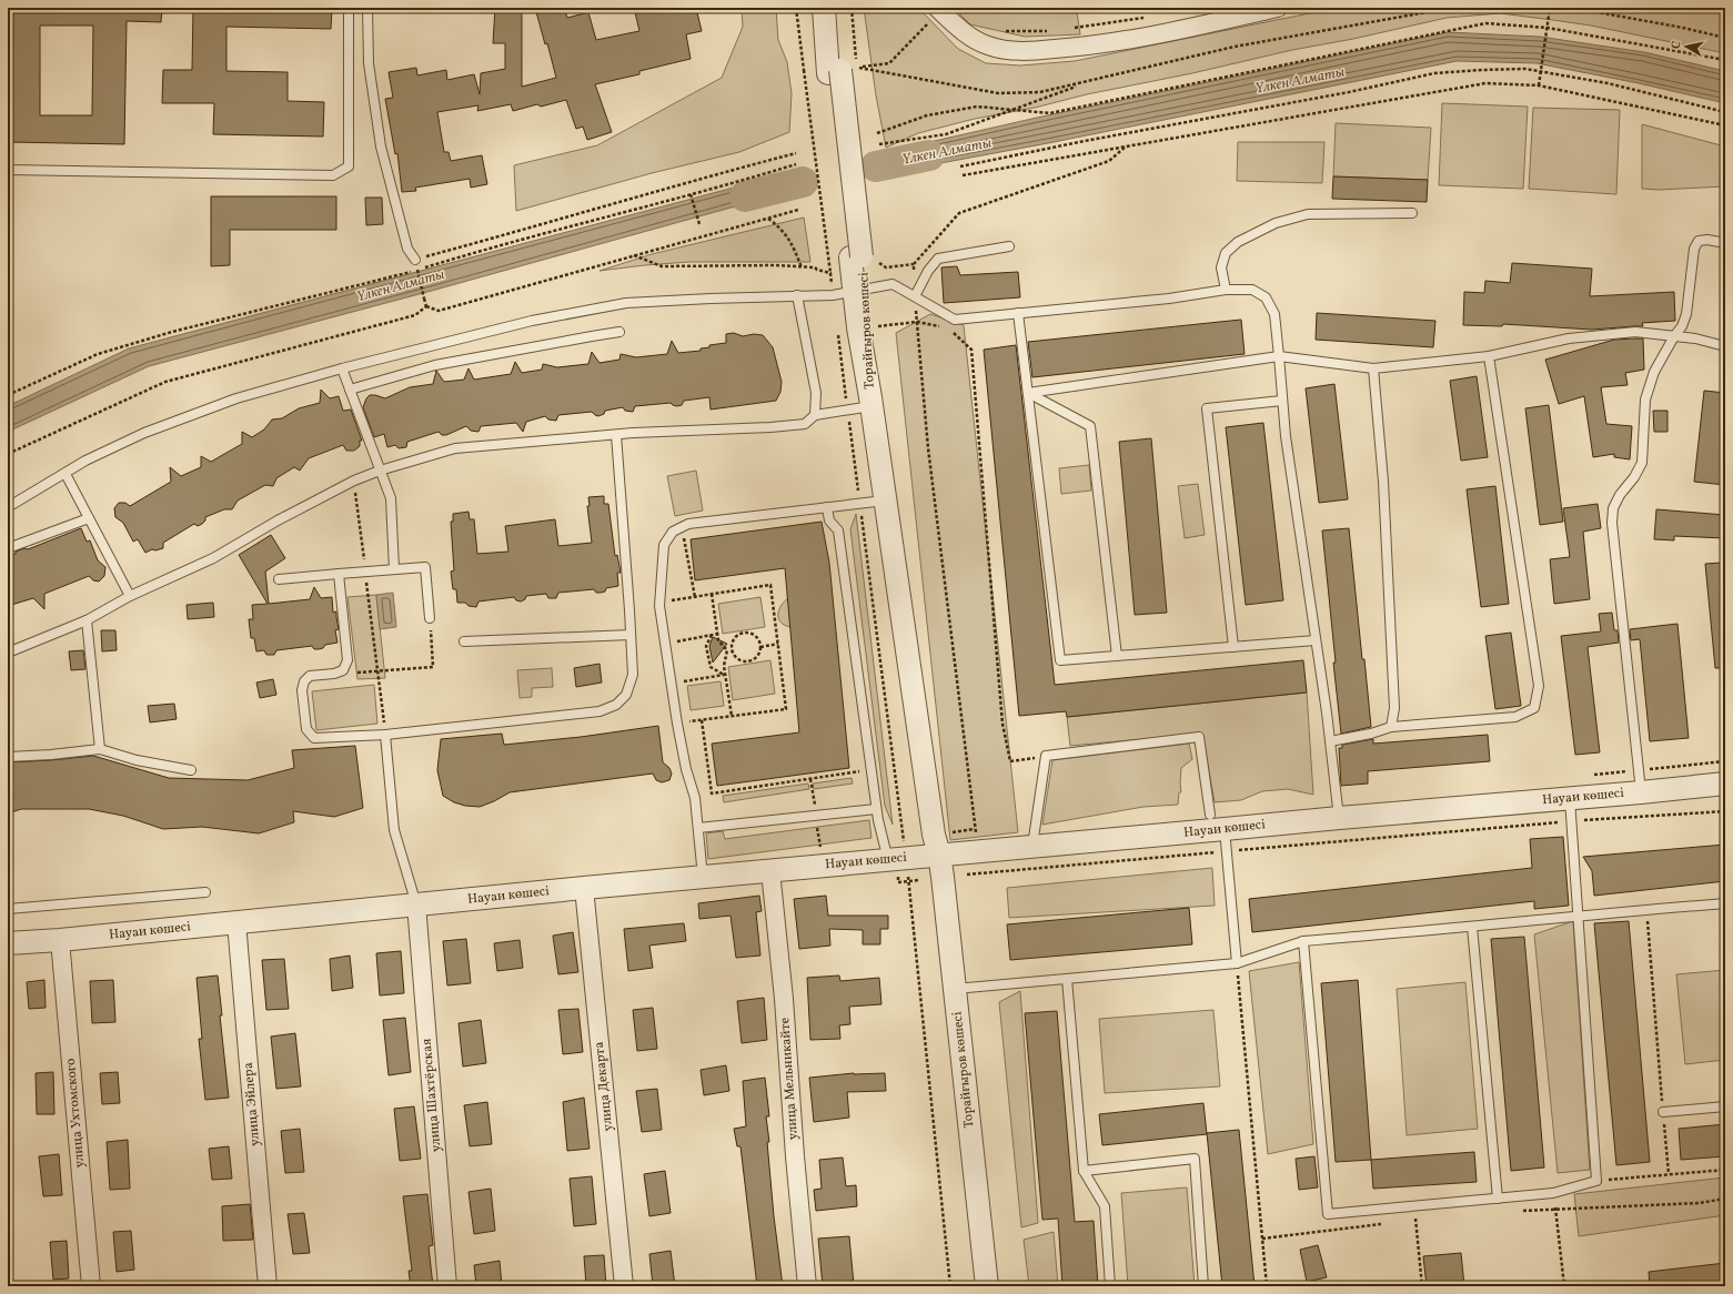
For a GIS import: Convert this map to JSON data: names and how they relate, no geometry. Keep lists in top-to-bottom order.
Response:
{
  "streets": {
    "street": [
      "Торайғыров көшесі",
      "Науаи көшесі",
      "улица Мельникайте",
      "улица Декарта",
      "улица Шахтёрская",
      "улица Эйлера",
      "улица Ухтомского"
    ]
  },
  "crossings": [
    ["Торайғыров көшесі", "Науаи көшесі"],
    ["Науаи көшесі", "улица Мельникайте"],
    ["Науаи көшесі", "улица Декарта"],
    ["Науаи көшесі", "улица Шахтёрская"],
    ["Науаи көшесі", "улица Эйлера"],
    ["Науаи көшесі", "улица Ухтомского"]
  ],
  "water": ["Үлкен Алматы"],
  "north": "left"
}
